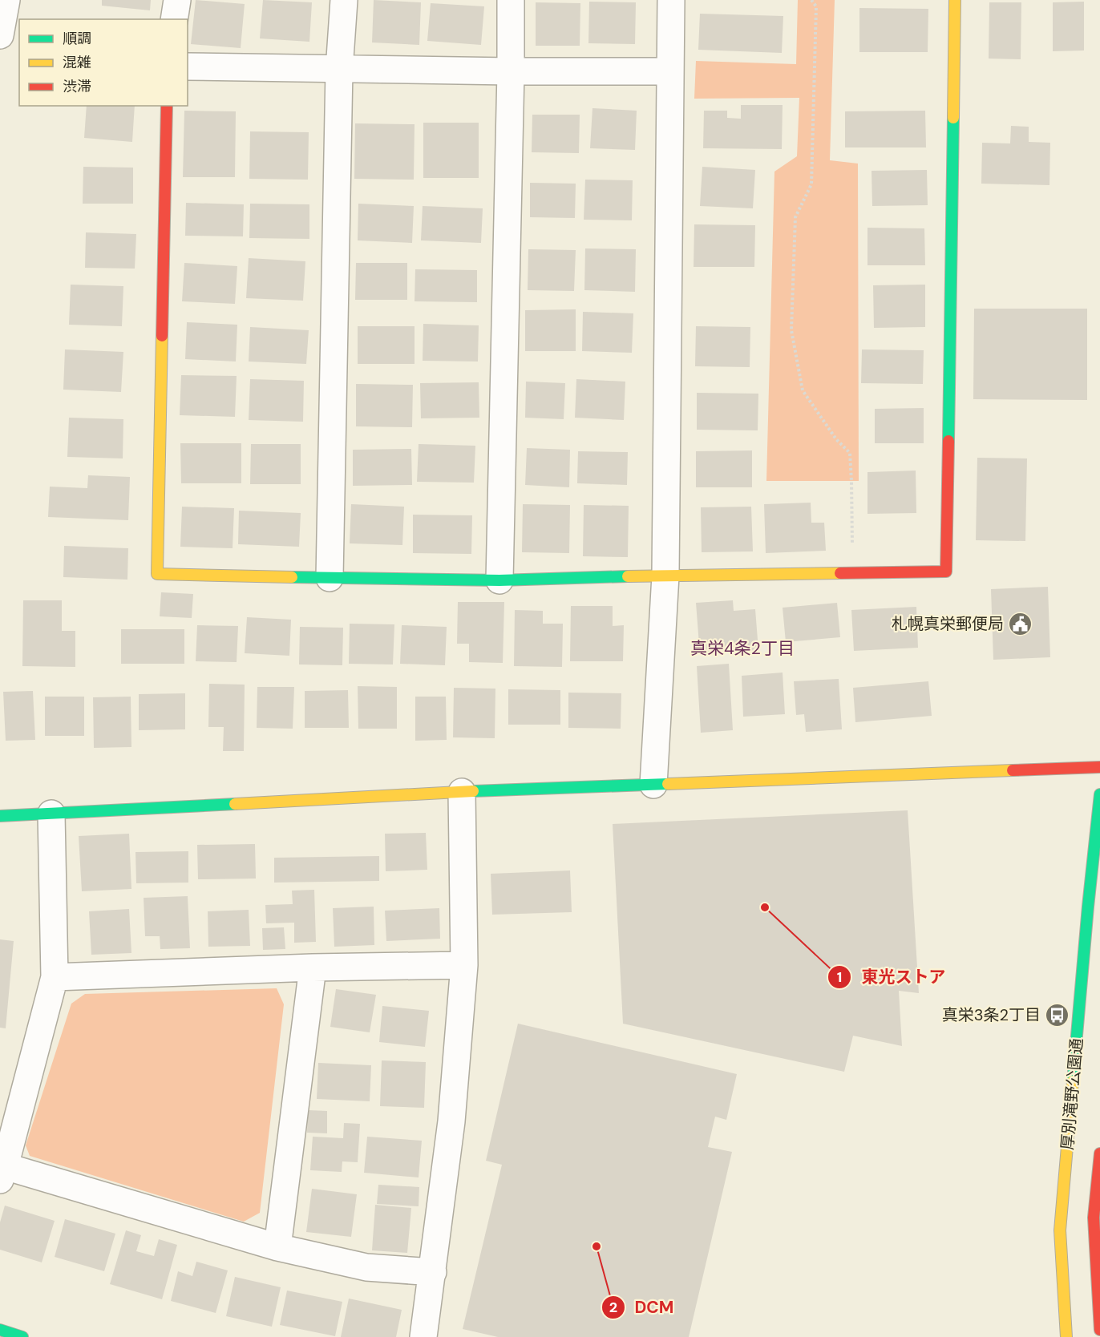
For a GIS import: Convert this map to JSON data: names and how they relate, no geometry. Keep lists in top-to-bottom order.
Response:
{
  "streets": {
    "street": ["厚別滝野公園通"]
  },
  "districts": ["真栄4条2丁目"],
  "places": {
    "public building": ["札幌真栄郵便局"],
    "other": ["東光ストア", "DCM"],
    "bus stop": ["真栄3条2丁目"]
  },
  "legend": ["順調", "混雑", "渋滞"]
}
